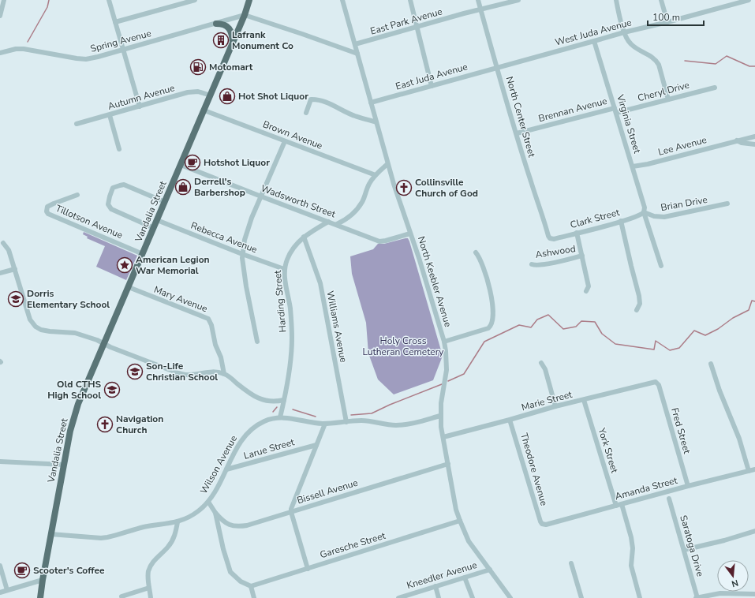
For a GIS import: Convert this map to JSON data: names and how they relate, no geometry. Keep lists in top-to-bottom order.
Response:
{
  "streets": {
    "main road": ["Vandalia Street"],
    "street": [
      "East Park Avenue",
      "West Juda Avenue",
      "Spring Avenue",
      "East Juda Avenue",
      "Cheryl Drive",
      "Autumn Avenue",
      "Brennan Avenue",
      "North Center Street",
      "Virginia Street",
      "Brown Avenue",
      "Lee Avenue",
      "Wadsworth Street",
      "Brian Drive",
      "Clark Street",
      "Tillotson Avenue",
      "Rebecca Avenue",
      "Ashwood",
      "North Keebler Avenue",
      "Mary Avenue",
      "Harding Street",
      "Williams Avenue",
      "Marie Street",
      "Fred Street",
      "Larue Street",
      "York Street",
      "Wilson Avenue",
      "Theodore Avenue",
      "Amanda Street",
      "Bissell Avenue",
      "Garesche Street",
      "Saratoga Drive",
      "Kneedler Avenue"
    ]
  },
  "crossings": [
    ["East Park Avenue", "North Center Street"],
    ["East Park Avenue", "North Keebler Avenue"],
    ["West Juda Avenue", "East Juda Avenue"],
    ["West Juda Avenue", "North Center Street"],
    ["West Juda Avenue", "Virginia Street"],
    ["Spring Avenue", "Vandalia Street"],
    ["East Juda Avenue", "North Center Street"],
    ["East Juda Avenue", "North Keebler Avenue"],
    ["Cheryl Drive", "Brennan Avenue"],
    ["Cheryl Drive", "Virginia Street"],
    ["Autumn Avenue", "Vandalia Street"],
    ["Brennan Avenue", "North Center Street"],
    ["Brennan Avenue", "Virginia Street"],
    ["North Center Street", "Clark Street"],
    ["Virginia Street", "Lee Avenue"],
    ["Virginia Street", "Brian Drive"],
    ["Virginia Street", "Clark Street"],
    ["Brown Avenue", "Vandalia Street"],
    ["Wadsworth Street", "Vandalia Street"],
    ["Wadsworth Street", "North Keebler Avenue"],
    ["Wadsworth Street", "Harding Street"],
    ["Brian Drive", "Clark Street"],
    ["Vandalia Street", "Tillotson Avenue"],
    ["Vandalia Street", "Rebecca Avenue"],
    ["Vandalia Street", "Mary Avenue"],
    ["Vandalia Street", "Wilson Avenue"],
    ["Rebecca Avenue", "Harding Street"],
    ["North Keebler Avenue", "Marie Street"],
    ["North Keebler Avenue", "Wilson Avenue"],
    ["North Keebler Avenue", "Bissell Avenue"],
    ["North Keebler Avenue", "Garesche Street"],
    ["North Keebler Avenue", "Kneedler Avenue"],
    ["Harding Street", "Williams Avenue"],
    ["Harding Street", "Wilson Avenue"],
    ["Williams Avenue", "Wilson Avenue"],
    ["Marie Street", "Fred Street"],
    ["Marie Street", "York Street"],
    ["Marie Street", "Theodore Avenue"],
    ["Fred Street", "Amanda Street"],
    ["Larue Street", "Wilson Avenue"],
    ["York Street", "Amanda Street"],
    ["Theodore Avenue", "Amanda Street"]
  ],
  "parks": ["Holy Cross Lutheran Cemetery"],
  "places": {
    "building": ["Lafrank Monument Co"],
    "fuel station": ["Motomart"],
    "shop": ["Hot Shot Liquor", "Derrell's Barbershop"],
    "cafe": ["Hotshot Liquor", "Scooter's Coffee"],
    "church": ["Collinsville Church of God", "Navigation Church"],
    "place": ["American Legion War Memorial"],
    "school or university": ["Dorris Elementary School", "Son-Life Christian School", "Old CTHS High School"]
  },
  "scale_bar": "100 m",
  "north": "bottom"
}
